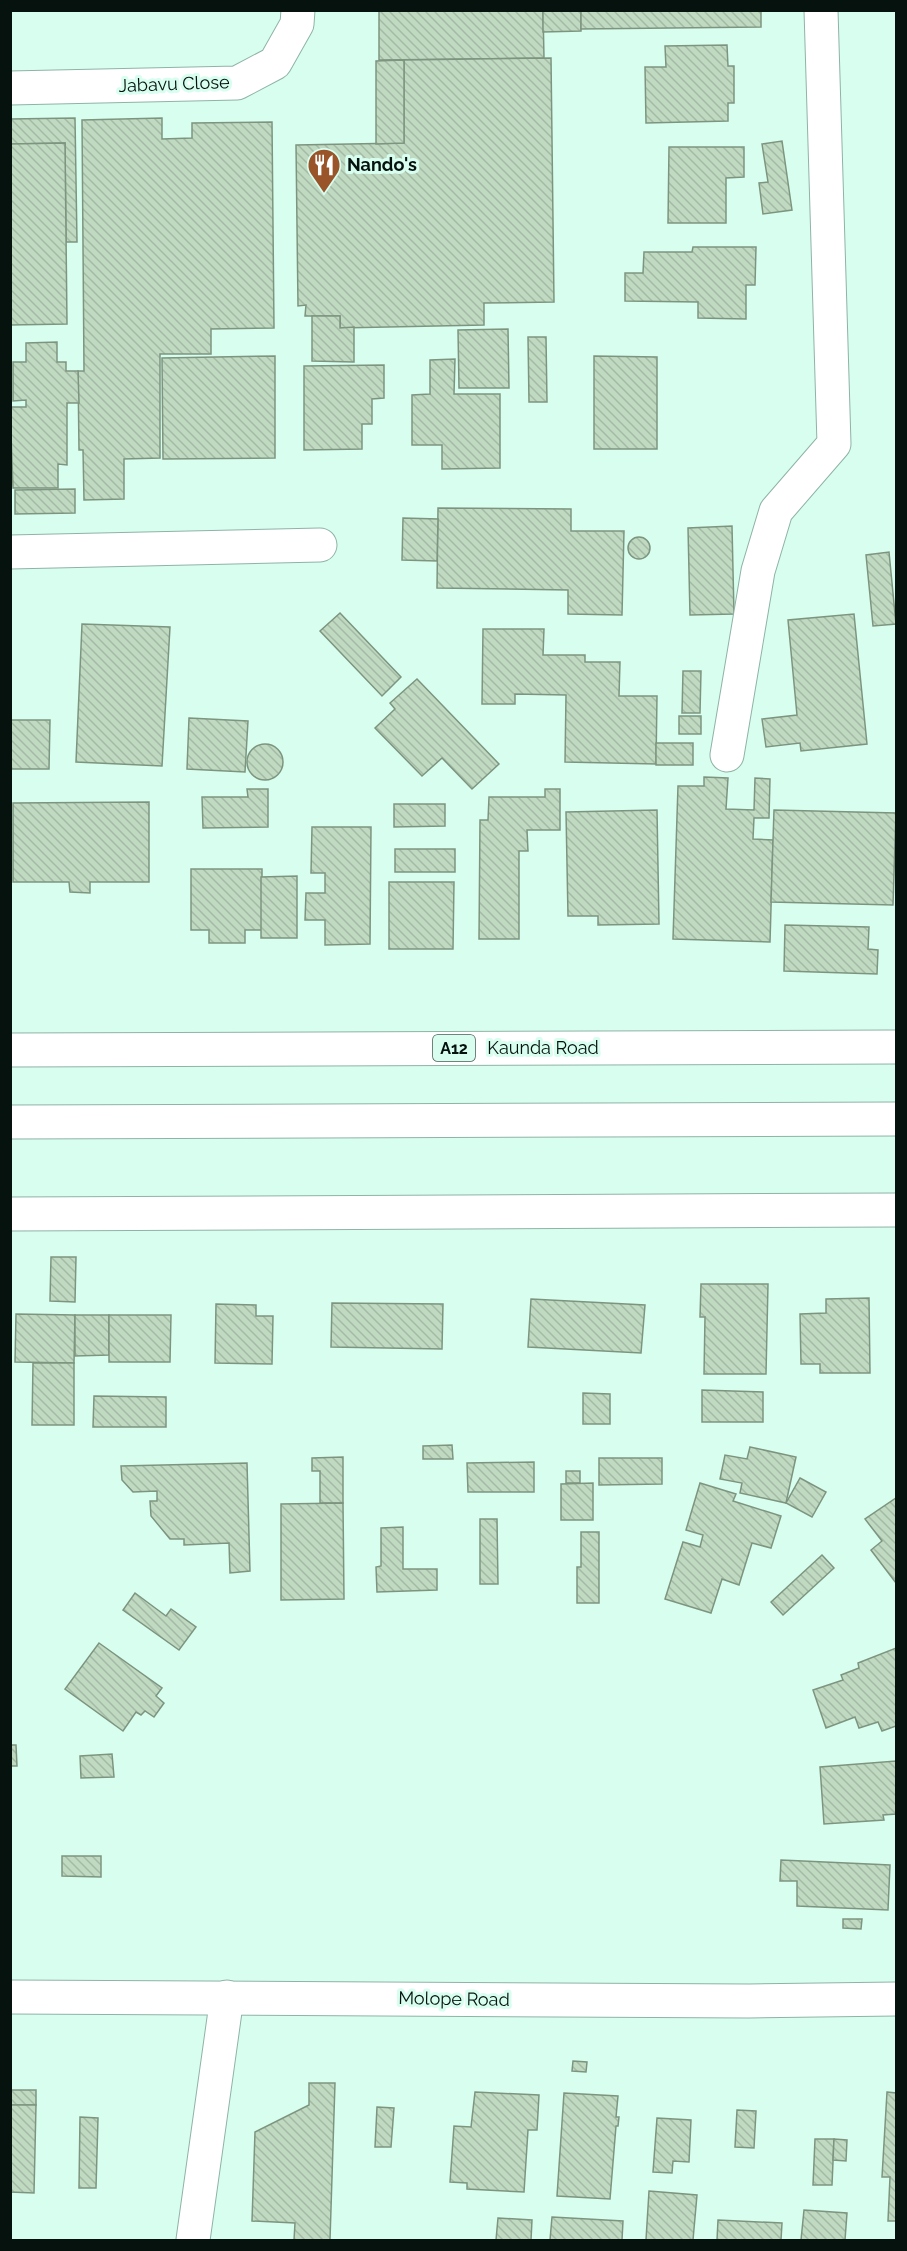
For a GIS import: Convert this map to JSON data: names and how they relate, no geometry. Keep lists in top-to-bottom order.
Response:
{
  "streets": {
    "street": [
      "Jabavu Close",
      "A12",
      "Kaunda Road",
      "Molope Road"
    ]
  },
  "places": {
    "restaurant": ["Nando's"]
  }
}
